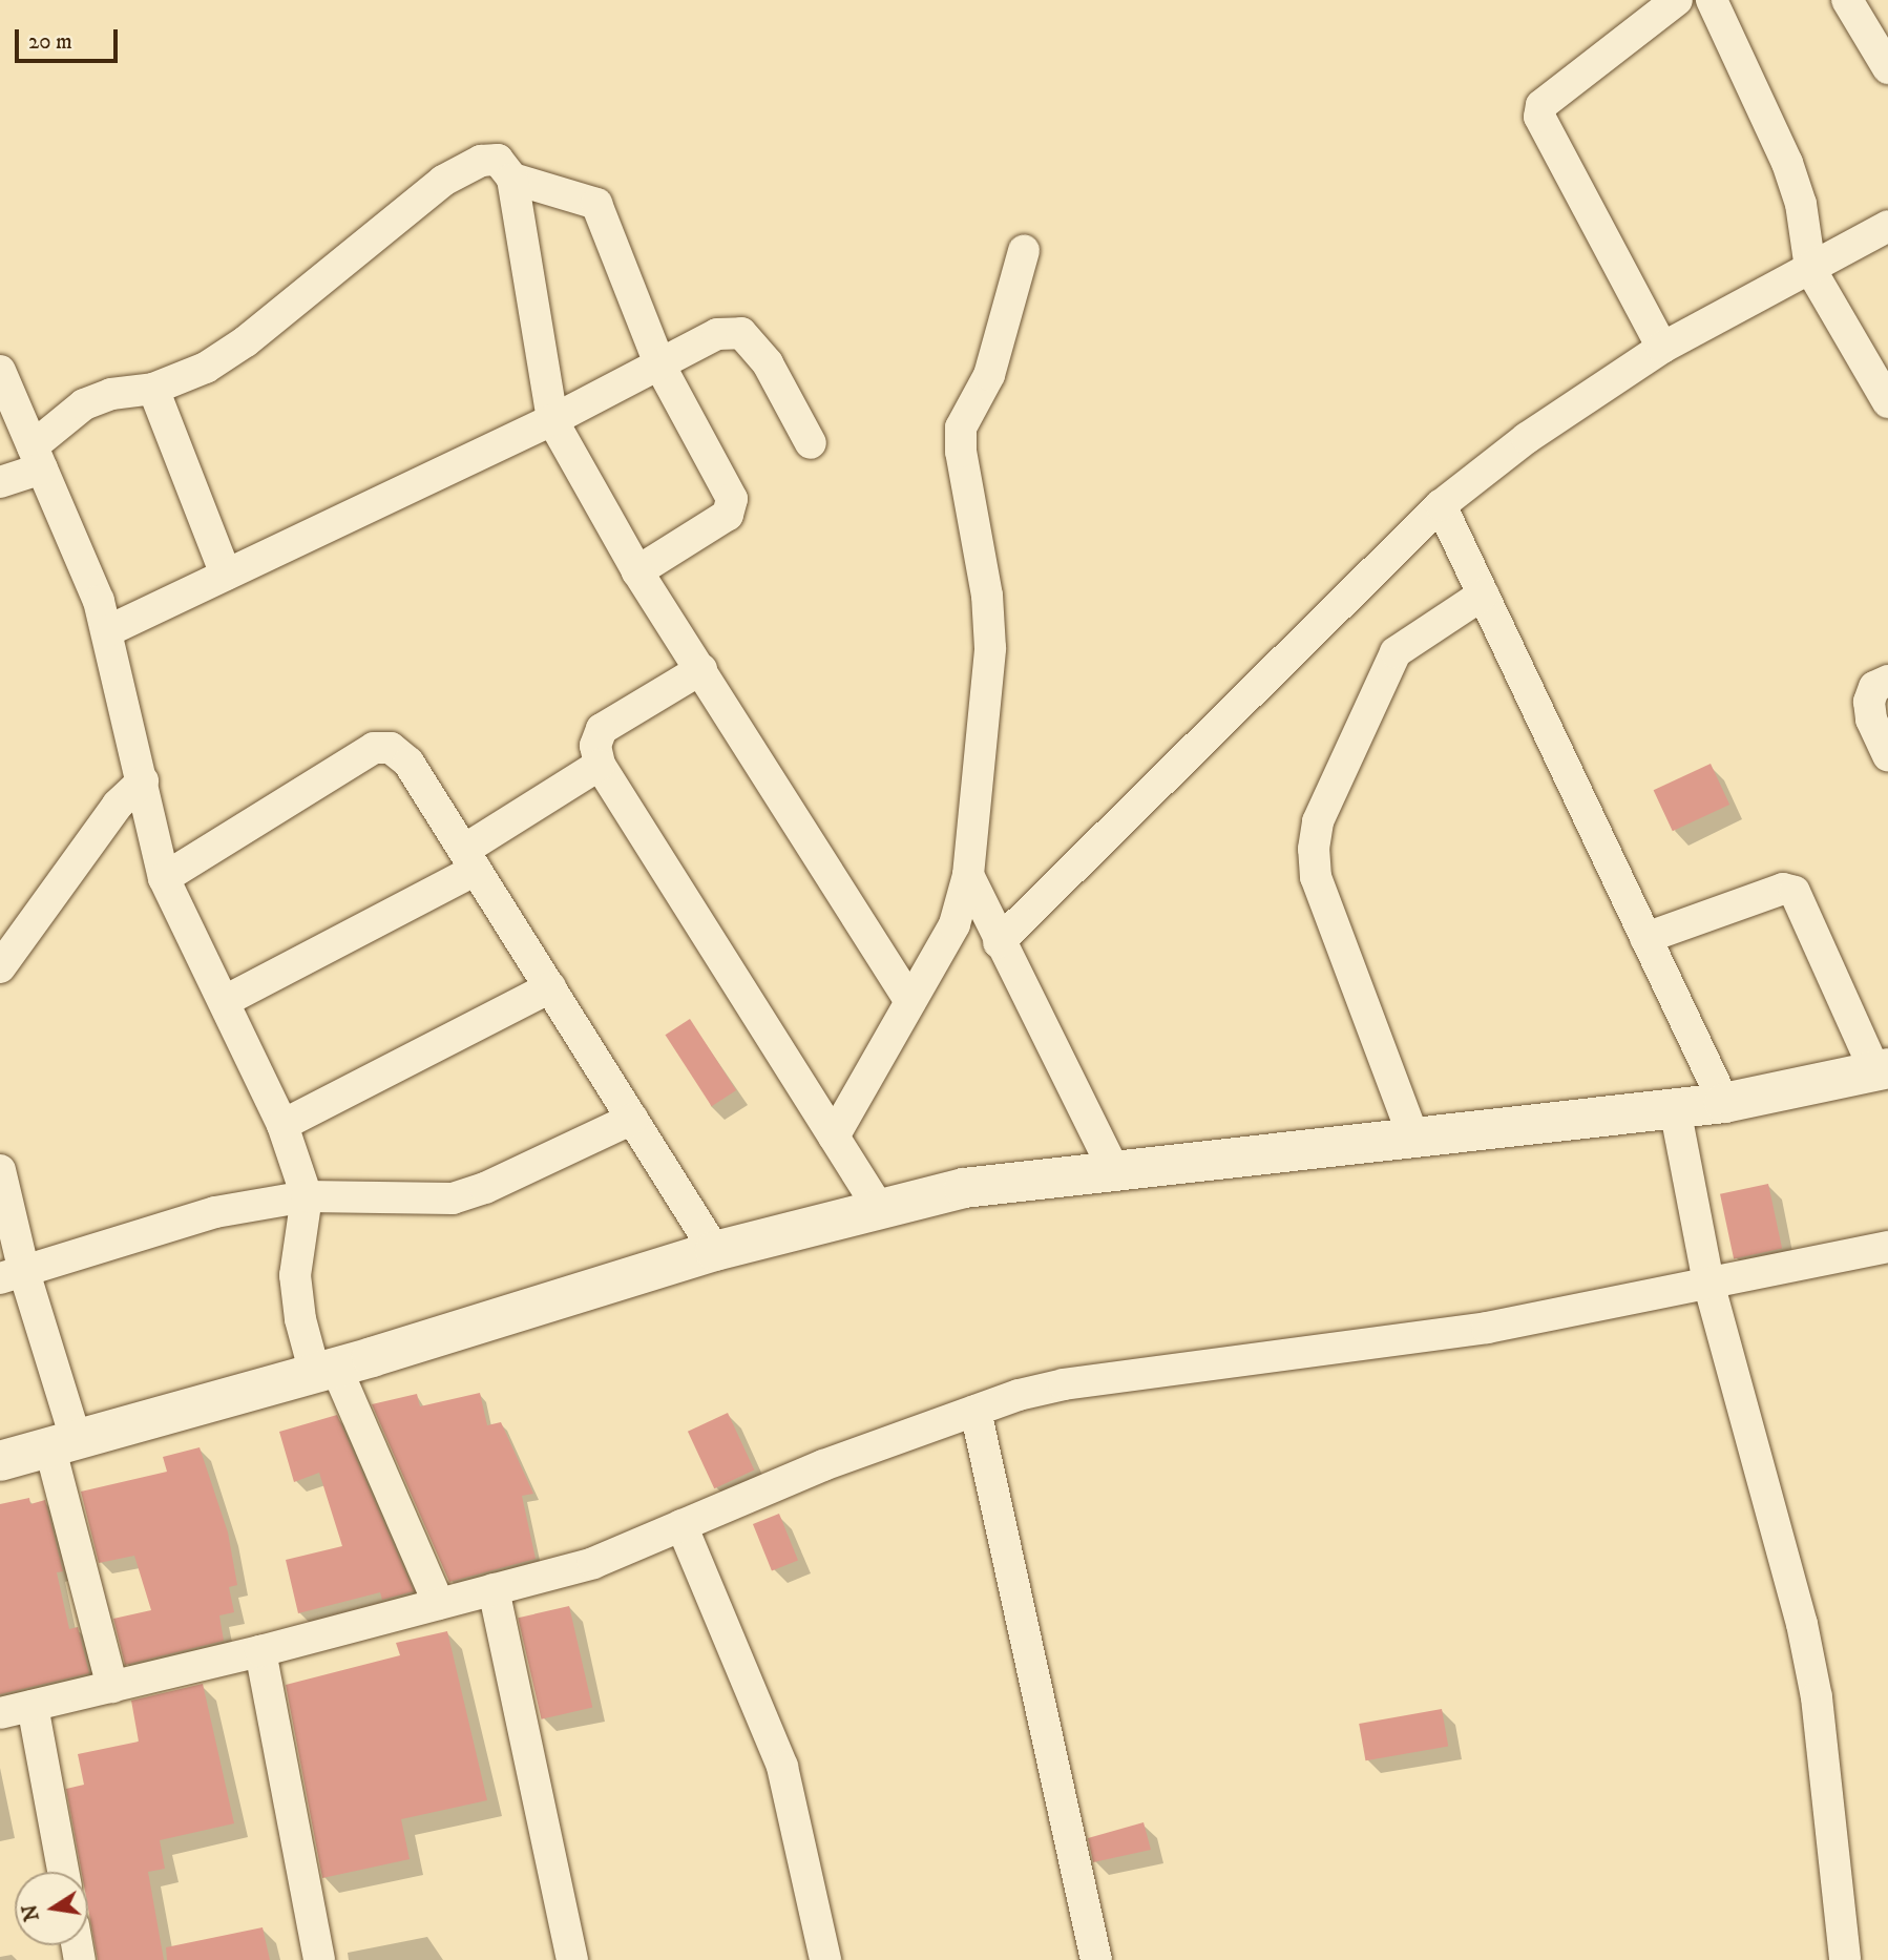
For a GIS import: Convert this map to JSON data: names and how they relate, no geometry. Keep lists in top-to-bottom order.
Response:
{
  "scale_bar": "20 m",
  "north": "left"
}
